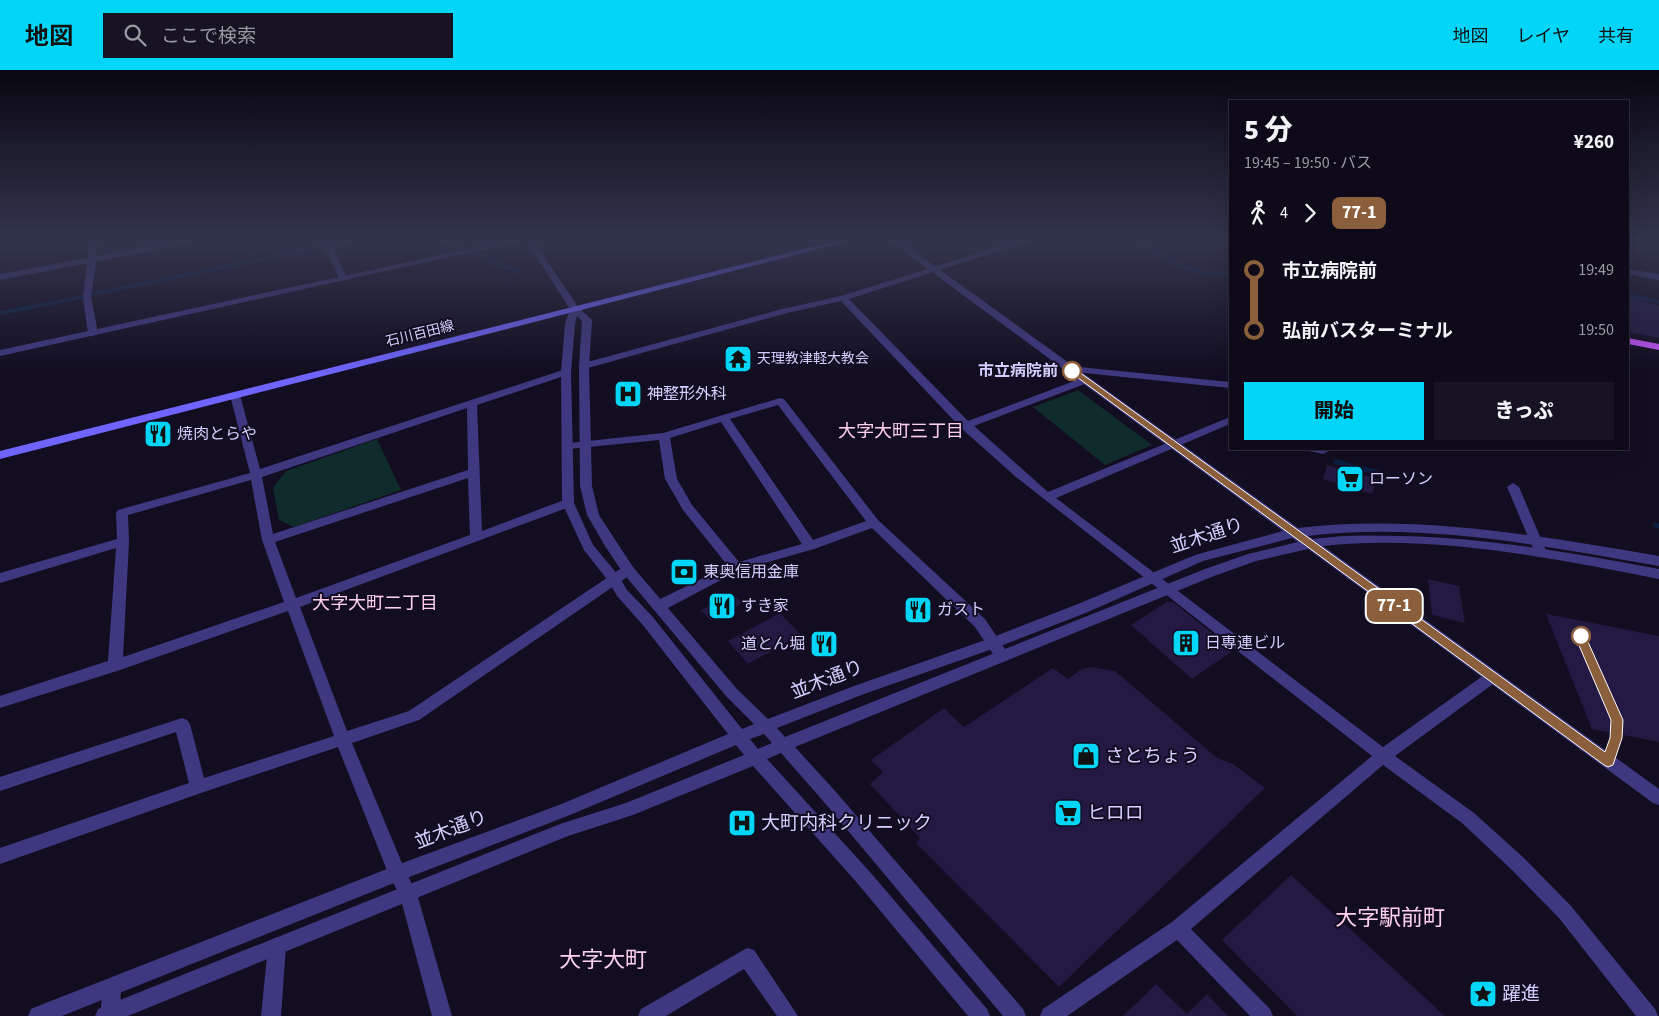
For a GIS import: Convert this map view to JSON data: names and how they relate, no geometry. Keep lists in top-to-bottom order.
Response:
{
  "streets": {
    "main road": ["石川百田線"],
    "street": ["並木通り"]
  },
  "districts": [
    "大字大町三丁目",
    "大字大町二丁目",
    "大字駅前町",
    "大字大町"
  ],
  "places": {
    "temple": ["天理教津軽大教会"],
    "other": ["市立病院前"],
    "hospital": ["神整形外科", "大町内科クリニック"],
    "restaurant": [
      "焼肉とらや",
      "すき家",
      "ガスト",
      "道とん堀"
    ],
    "supermarket": ["ローソン", "ヒロロ"],
    "bank": ["東奥信用金庫"],
    "building": ["日専連ビル"],
    "shop": ["さとちょう"],
    "place": ["躍進"]
  },
  "lines": ["bus line 77-1"],
  "page": {
    "header": "地図",
    "search": "ここで検索",
    "nav": ["地図", "レイヤ", "共有"],
    "on_map": "77-1",
    "heading": ["5 分", "19:45 – 19:50 · バス", "¥260"],
    "legs": ["4", "77-1"],
    "list": [
      {
        "name": "市立病院前",
        "value": "19:49"
      },
      {
        "name": "弘前バスターミナル",
        "value": "19:50"
      }
    ],
    "buttons": ["開始", "きっぷ"]
  }
}
